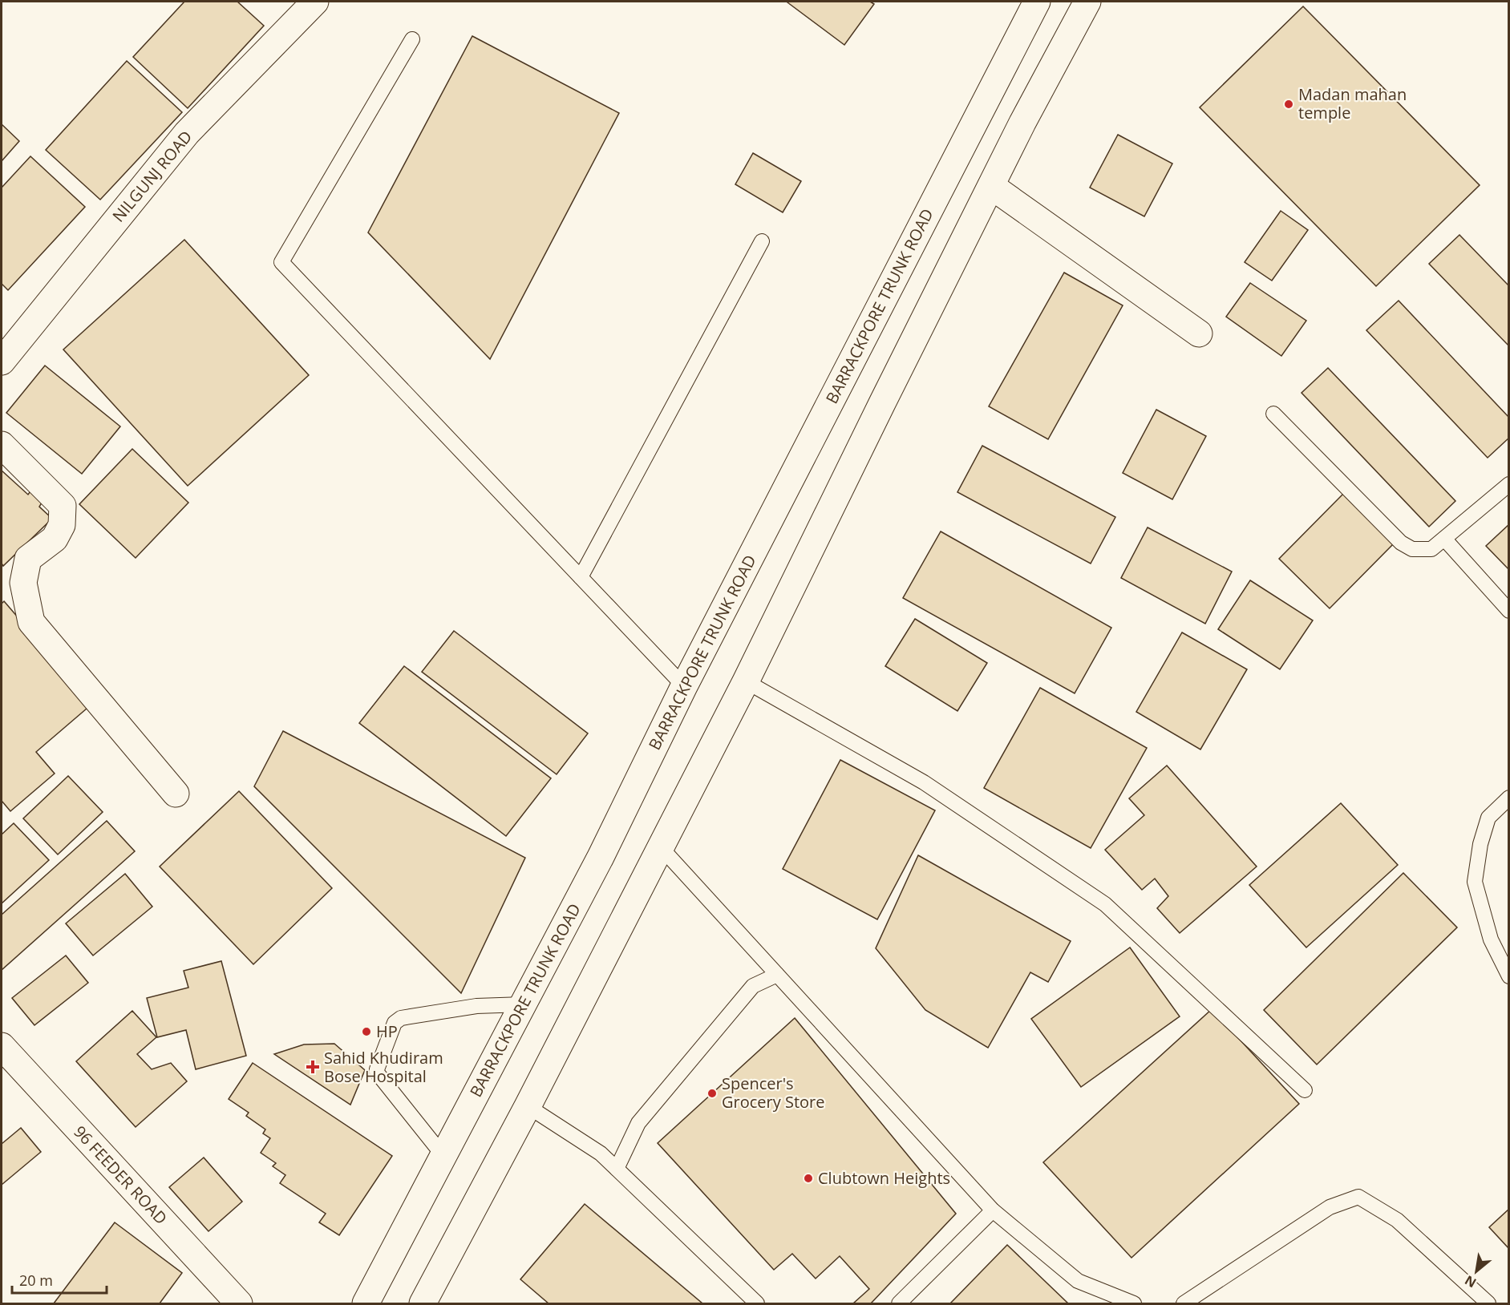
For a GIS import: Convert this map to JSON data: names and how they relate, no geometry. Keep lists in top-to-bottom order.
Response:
{
  "streets": {
    "main road": ["NILGUNJ ROAD", "BARRACKPORE TRUNK ROAD", "96 FEEDER ROAD"]
  },
  "places": {
    "other": [
      "Madan mahan temple",
      "HP",
      "Spencer's Grocery Store",
      "Clubtown Heights"
    ],
    "health": ["Sahid Khudiram Bose Hospital"]
  },
  "scale_bar": "20 m",
  "north": "bottom left"
}
